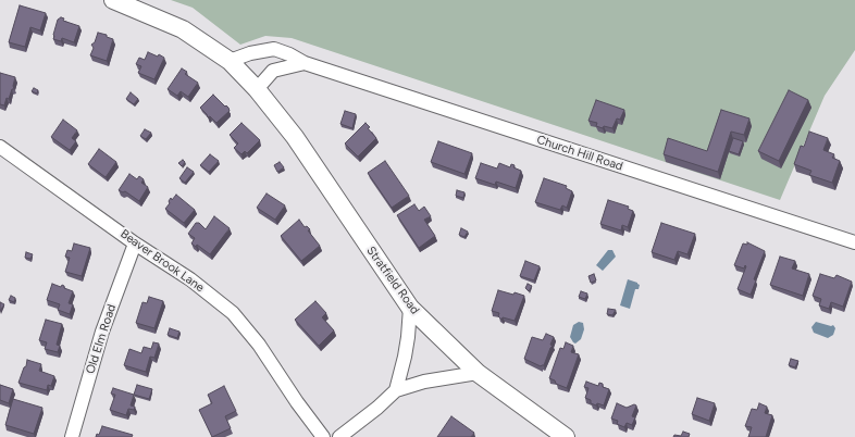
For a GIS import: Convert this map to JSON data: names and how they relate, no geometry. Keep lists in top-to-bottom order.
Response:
{
  "streets": {
    "main road": ["Stratfield Road"],
    "street": ["Church Hill Road", "Beaver Brook Lane", "Old Elm Road"]
  },
  "crossings": [
    ["Church Hill Road", "Stratfield Road"],
    ["Beaver Brook Lane", "Old Elm Road"]
  ]
}
